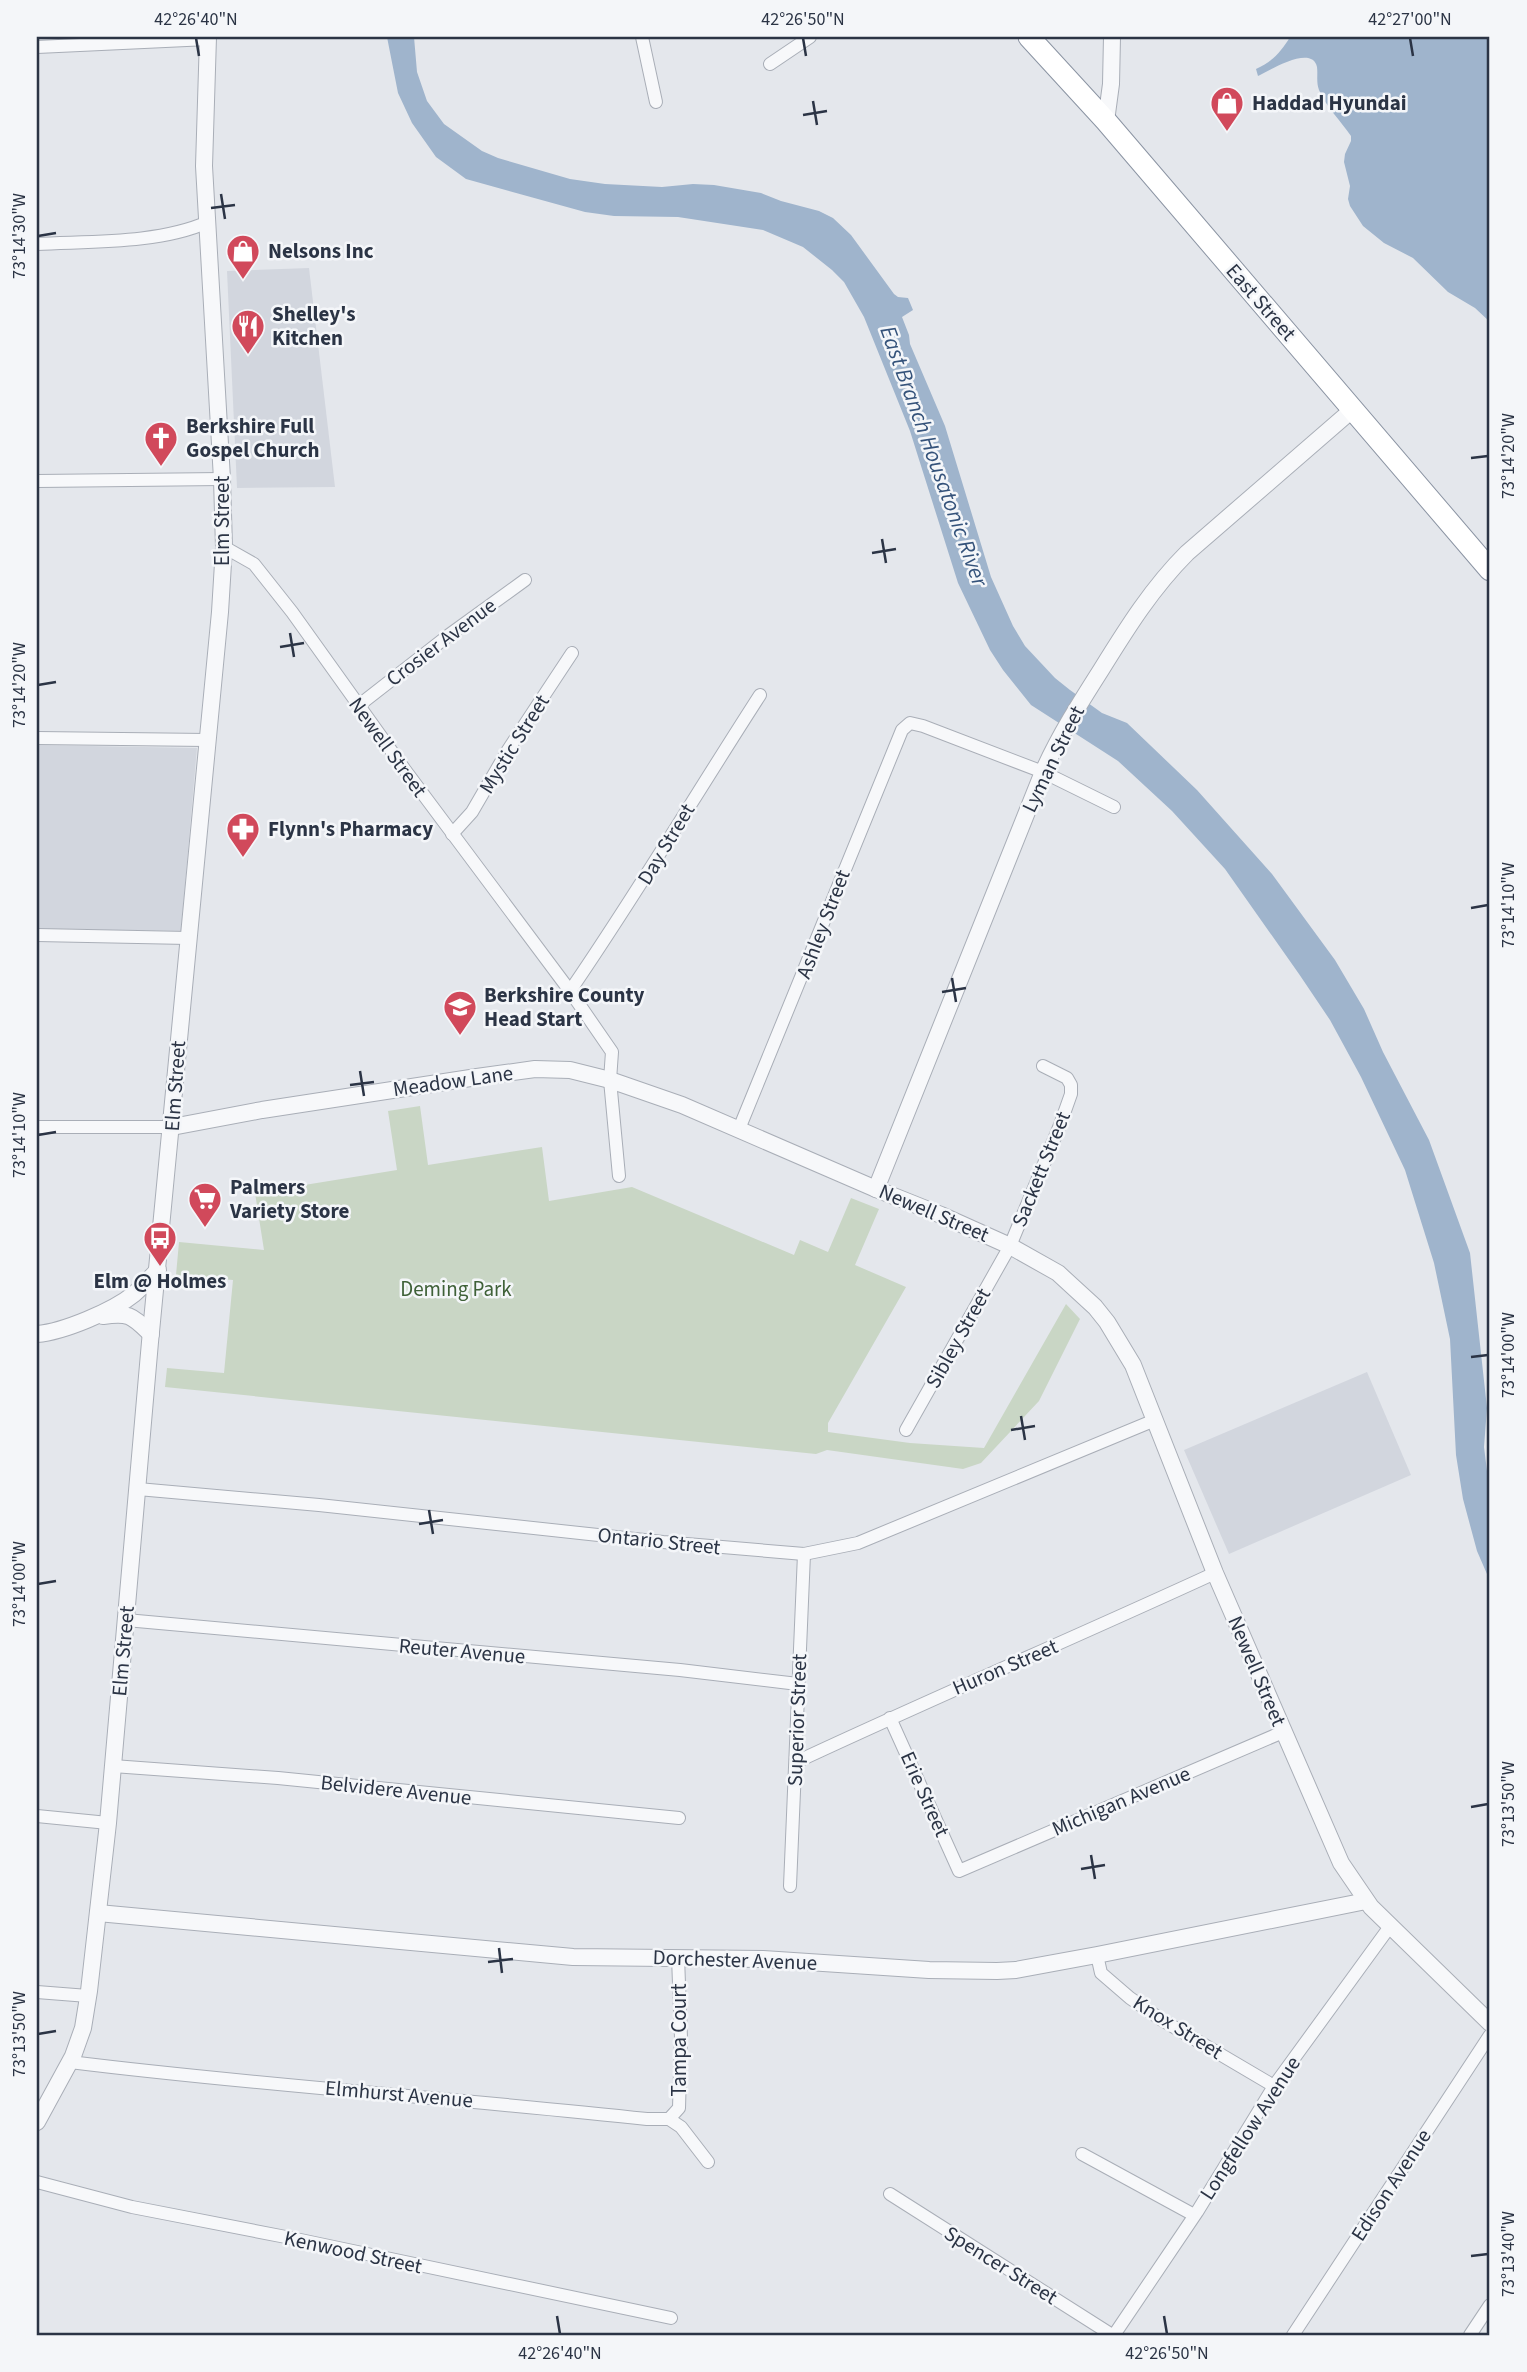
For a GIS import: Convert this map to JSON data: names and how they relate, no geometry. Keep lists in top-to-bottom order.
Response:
{
  "streets": {
    "highway": ["East Street"],
    "street": [
      "Elm Street",
      "Crosier Avenue",
      "Mystic Street",
      "Newell Street",
      "Lyman Street",
      "Day Street",
      "Ashley Street",
      "Meadow Lane",
      "Sackett Street",
      "Sibley Street",
      "Ontario Street",
      "Reuter Avenue",
      "Huron Street",
      "Superior Street",
      "Belvidere Avenue",
      "Erie Street",
      "Michigan Avenue",
      "Dorchester Avenue",
      "Knox Street",
      "Tampa Court",
      "Elmhurst Avenue",
      "Longfellow Avenue",
      "Edison Avenue",
      "Kenwood Street",
      "Spencer Street"
    ]
  },
  "crossings": [
    ["East Street", "Lyman Street"],
    ["Elm Street", "Newell Street"],
    ["Elm Street", "Meadow Lane"],
    ["Elm Street", "Ontario Street"],
    ["Elm Street", "Reuter Avenue"],
    ["Elm Street", "Belvidere Avenue"],
    ["Elm Street", "Dorchester Avenue"],
    ["Elm Street", "Elmhurst Avenue"],
    ["Crosier Avenue", "Newell Street"],
    ["Mystic Street", "Newell Street"],
    ["Newell Street", "Lyman Street"],
    ["Newell Street", "Day Street"],
    ["Newell Street", "Ashley Street"],
    ["Newell Street", "Meadow Lane"],
    ["Newell Street", "Sackett Street"],
    ["Newell Street", "Sibley Street"],
    ["Newell Street", "Ontario Street"],
    ["Newell Street", "Huron Street"],
    ["Newell Street", "Michigan Avenue"],
    ["Newell Street", "Dorchester Avenue"],
    ["Newell Street", "Longfellow Avenue"],
    ["Lyman Street", "Ashley Street"],
    ["Sackett Street", "Sibley Street"],
    ["Ontario Street", "Superior Street"],
    ["Reuter Avenue", "Superior Street"],
    ["Huron Street", "Superior Street"],
    ["Huron Street", "Erie Street"],
    ["Erie Street", "Michigan Avenue"],
    ["Dorchester Avenue", "Knox Street"],
    ["Dorchester Avenue", "Tampa Court"],
    ["Knox Street", "Longfellow Avenue"],
    ["Tampa Court", "Elmhurst Avenue"],
    ["Longfellow Avenue", "Spencer Street"]
  ],
  "water": ["East Branch Housatonic River"],
  "parks": ["Deming Park"],
  "places": {
    "shop": ["Haddad Hyundai", "Nelsons Inc"],
    "restaurant": ["Shelley's Kitchen"],
    "church": ["Berkshire Full Gospel Church"],
    "pharmacy": ["Flynn's Pharmacy"],
    "school or university": ["Berkshire County Head Start"],
    "supermarket": ["Palmers Variety Store"],
    "bus stop": ["Elm @ Holmes"]
  },
  "coordinates": [
    "42°26'40\"N",
    "42°26'50\"N",
    "42°27'00\"N",
    "73°14'30\"W",
    "73°14'20\"W",
    "73°14'10\"W",
    "73°14'00\"W",
    "73°13'50\"W",
    "73°13'40\"W"
  ]
}
